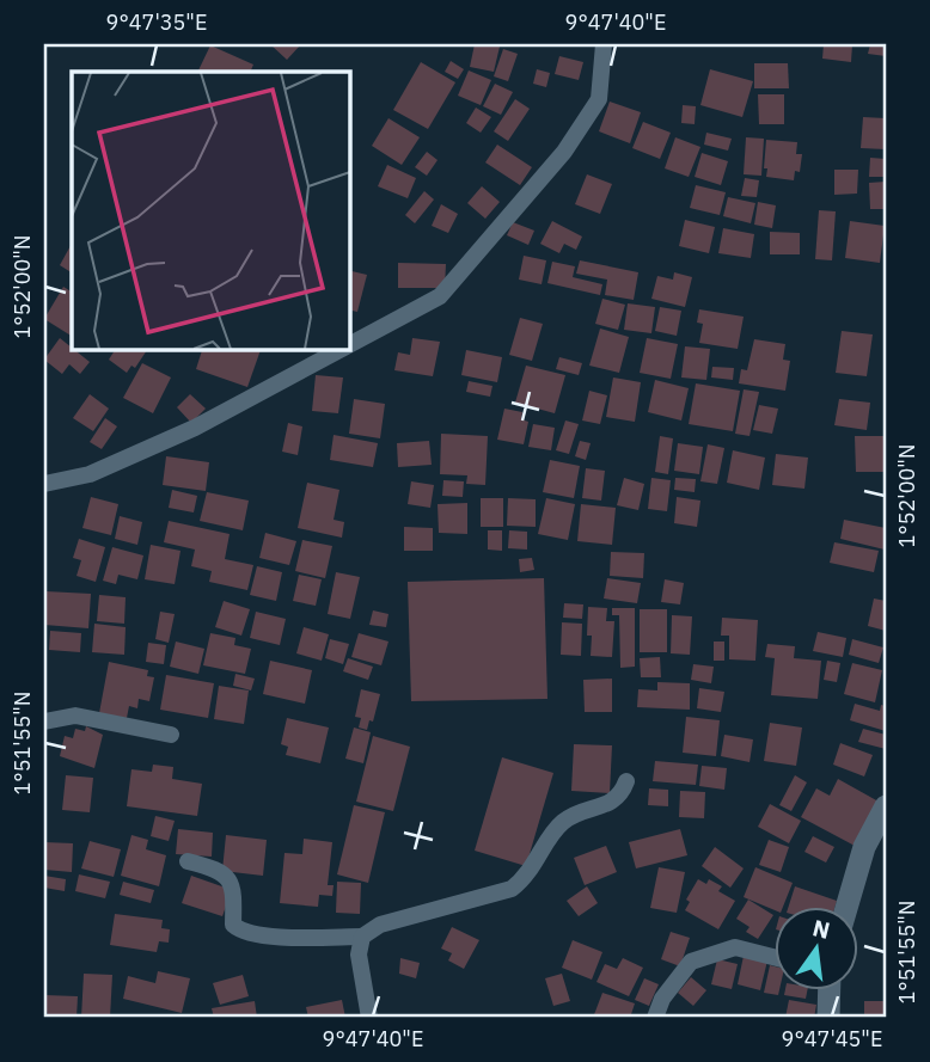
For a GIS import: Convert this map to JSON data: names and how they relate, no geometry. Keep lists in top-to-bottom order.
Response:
{
  "north": "top",
  "coordinates": [
    "9°47'35\"E",
    "9°47'40\"E",
    "1°52'00\"N",
    "1°51'55\"N",
    "9°47'45\"E"
  ]
}
